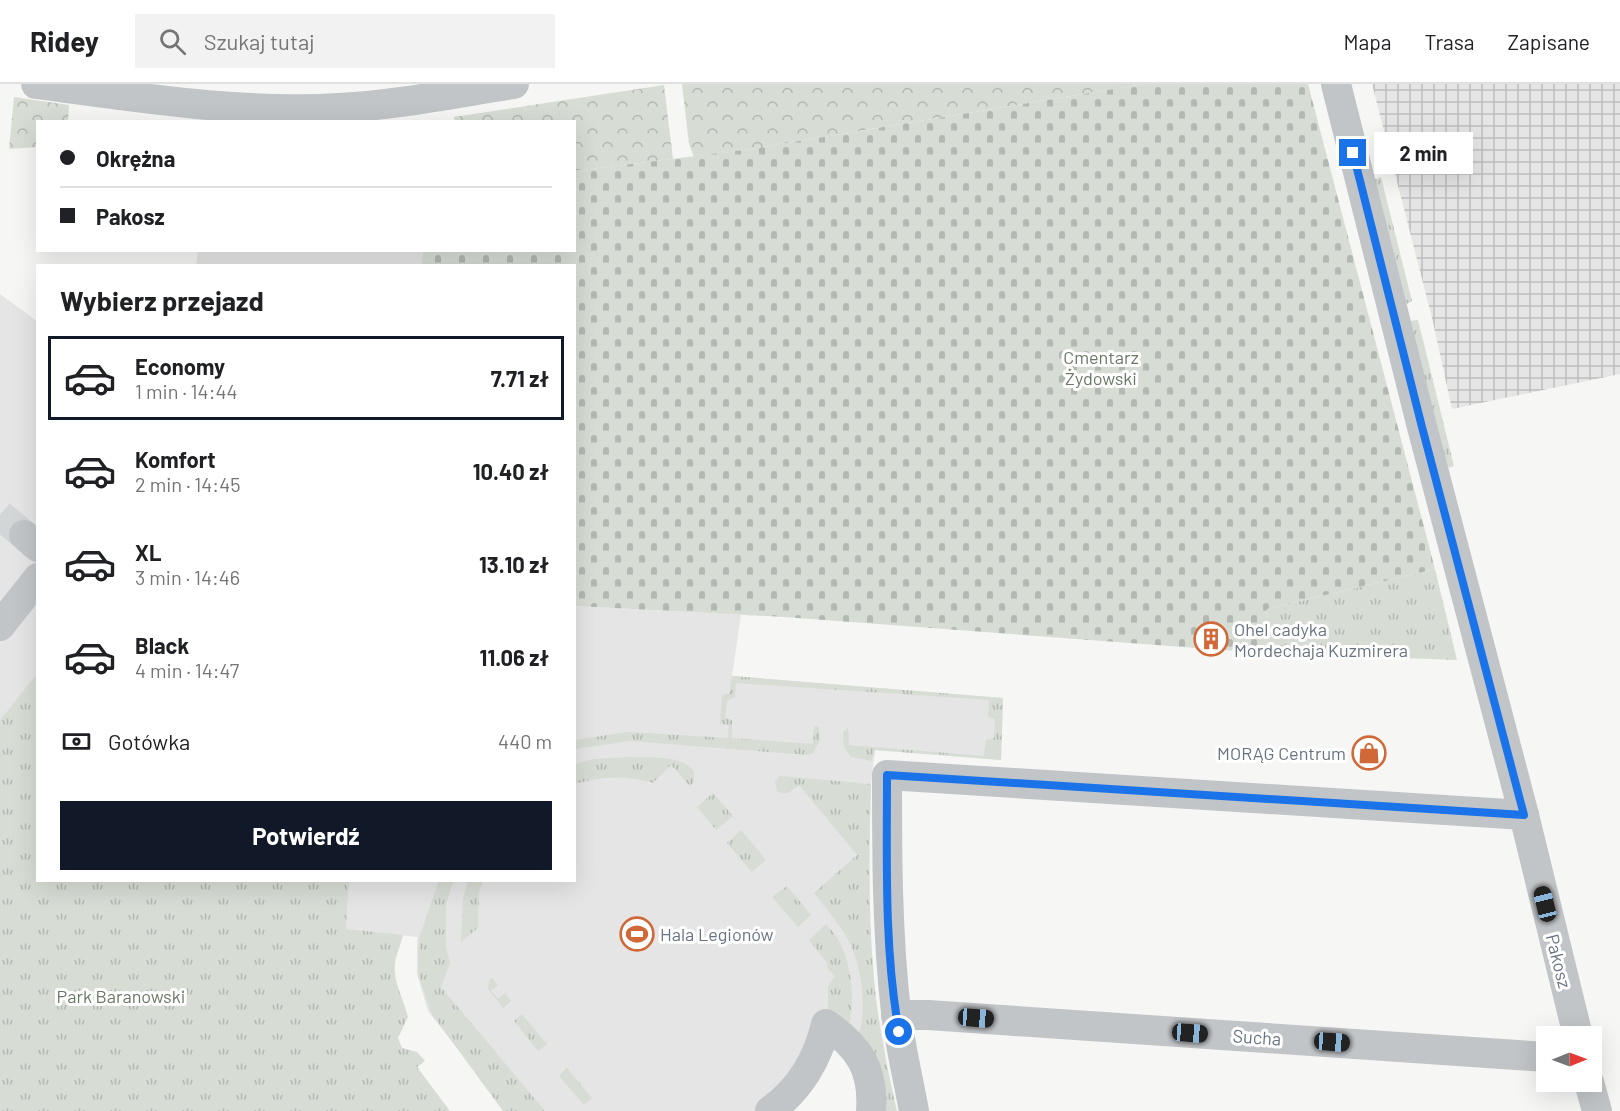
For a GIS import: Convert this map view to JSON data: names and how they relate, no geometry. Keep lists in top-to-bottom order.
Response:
{
  "streets": {
    "street": ["Pakosz", "Sucha"]
  },
  "parks": ["Cmentarz Żydowski", "Park Baranowski"],
  "places": {
    "building": ["Ohel cadyka Mordechaja Kuzmirera"],
    "shop": ["MORĄG Centrum"],
    "sports": ["Hala Legionów"]
  },
  "north": "right",
  "page": {
    "header": "Ridey",
    "search": "Szukaj tutaj",
    "nav": ["Mapa", "Trasa", "Zapisane"],
    "banner": ["Okrężna", "Pakosz"],
    "bubble": "2 min",
    "heading": "Wybierz przejazd",
    "list": [
      {
        "name": "Economy",
        "note": "1 min · 14:44",
        "value": "7.71 zł"
      },
      {
        "name": "Komfort",
        "note": "2 min · 14:45",
        "value": "10.40 zł"
      },
      {
        "name": "XL",
        "note": "3 min · 14:46",
        "value": "13.10 zł"
      },
      {
        "name": "Black",
        "note": "4 min · 14:47",
        "value": "11.06 zł"
      }
    ],
    "pay": ["Gotówka", "440 m"],
    "buttons": "Potwierdź"
  }
}
